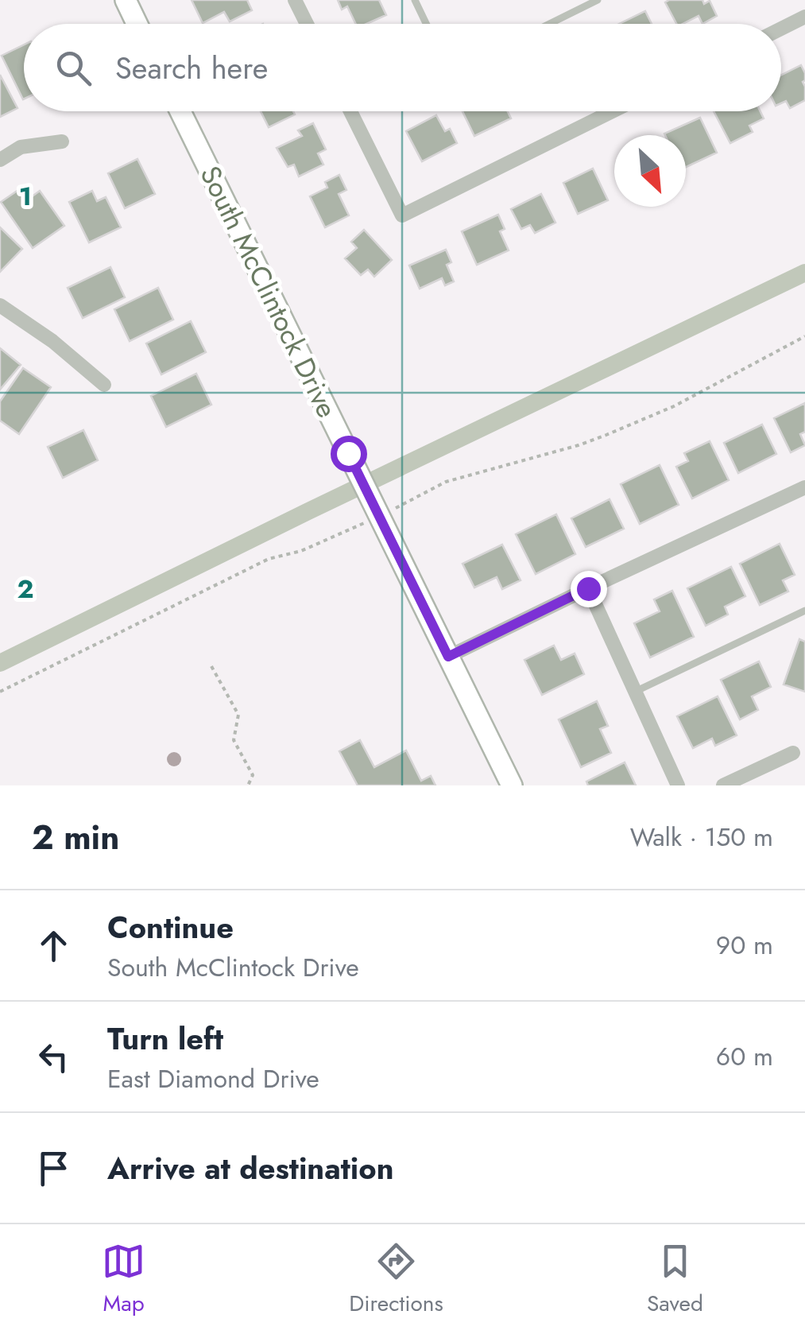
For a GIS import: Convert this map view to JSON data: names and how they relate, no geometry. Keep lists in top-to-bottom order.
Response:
{
  "streets": {
    "main road": ["South McClintock Drive"]
  },
  "north": "bottom right",
  "page": {
    "search": "Search here",
    "heading": ["2 min", "Walk · 150 m"],
    "list": [
      ["Continue", "South McClintock Drive", "90 m"],
      ["Turn left", "East Diamond Drive", "60 m"],
      "Arrive at destination"
    ],
    "nav": ["Map", "Directions", "Saved"]
  },
  "grid": {
    "rows": ["1", "2"]
  }
}
